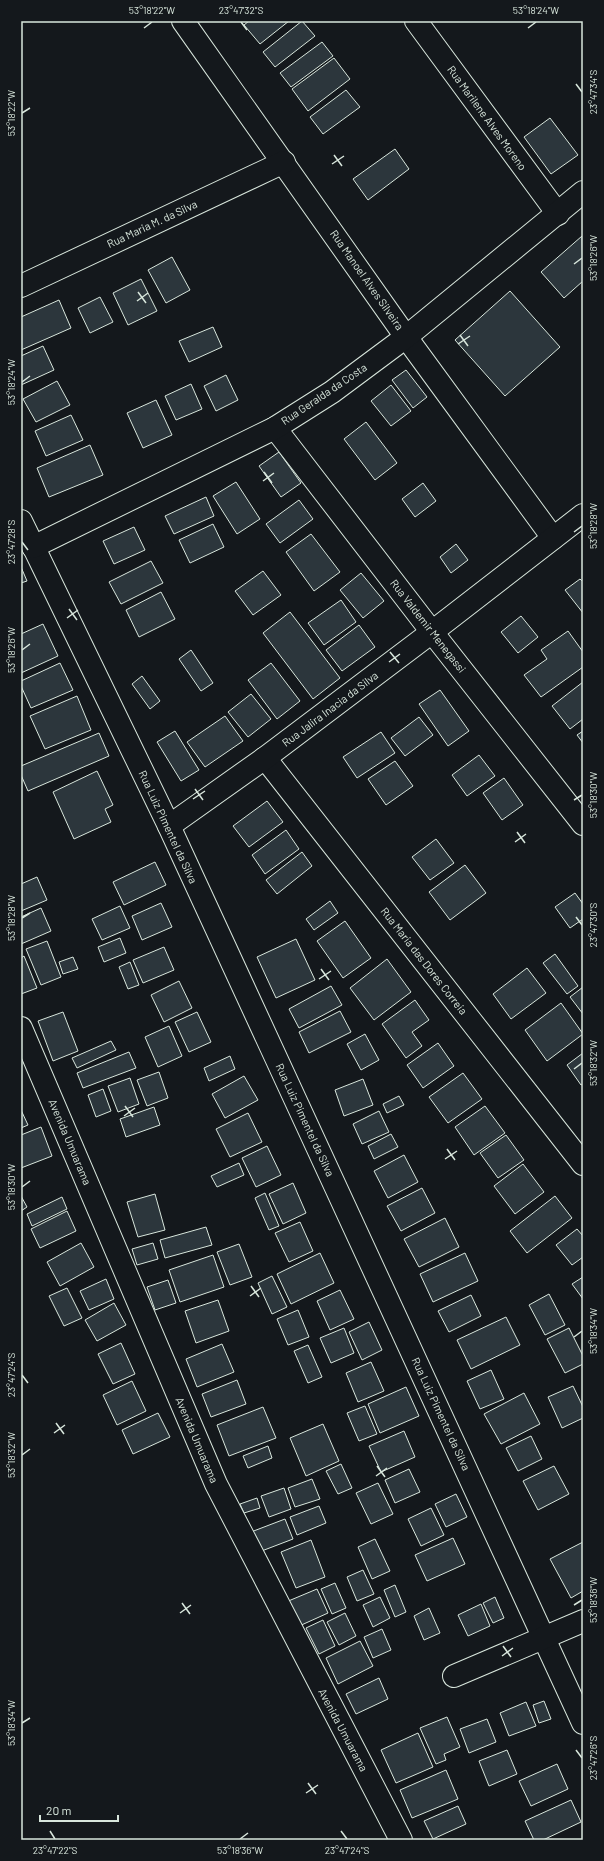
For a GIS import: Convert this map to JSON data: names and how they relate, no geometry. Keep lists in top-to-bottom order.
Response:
{
  "streets": {
    "street": [
      "Rua Marilene Alves Moreno",
      "Rua Maria M. da Silva",
      "Rua Manoel Alves Silveira",
      "Rua Geralda da Costa",
      "Rua Valdemir Menegassi",
      "Rua Jalira Inacia da Silva",
      "Rua Luiz Pimentel da Silva",
      "Rua Maria das Dores Correia",
      "Avenida Umuarama"
    ]
  },
  "crossings": [
    ["Rua Marilene Alves Moreno", "Rua Geralda da Costa"],
    ["Rua Maria M. da Silva", "Rua Manoel Alves Silveira"],
    ["Rua Manoel Alves Silveira", "Rua Geralda da Costa"],
    ["Rua Manoel Alves Silveira", "Rua Jalira Inacia da Silva"],
    ["Rua Geralda da Costa", "Rua Valdemir Menegassi"],
    ["Rua Geralda da Costa", "Rua Luiz Pimentel da Silva"],
    ["Rua Valdemir Menegassi", "Rua Jalira Inacia da Silva"],
    ["Rua Jalira Inacia da Silva", "Rua Luiz Pimentel da Silva"],
    ["Rua Jalira Inacia da Silva", "Rua Maria das Dores Correia"]
  ],
  "scale_bar": "20 m",
  "coordinates": [
    "53°18'22\"W",
    "23°47'32\"S",
    "53°18'24\"W",
    "23°47'34\"S",
    "53°18'26\"W",
    "53°18'28\"W",
    "23°47'28\"S",
    "53°18'30\"W",
    "23°47'30\"S",
    "53°18'32\"W",
    "53°18'34\"W",
    "23°47'24\"S",
    "53°18'36\"W",
    "23°47'26\"S",
    "23°47'22\"S"
  ]
}
